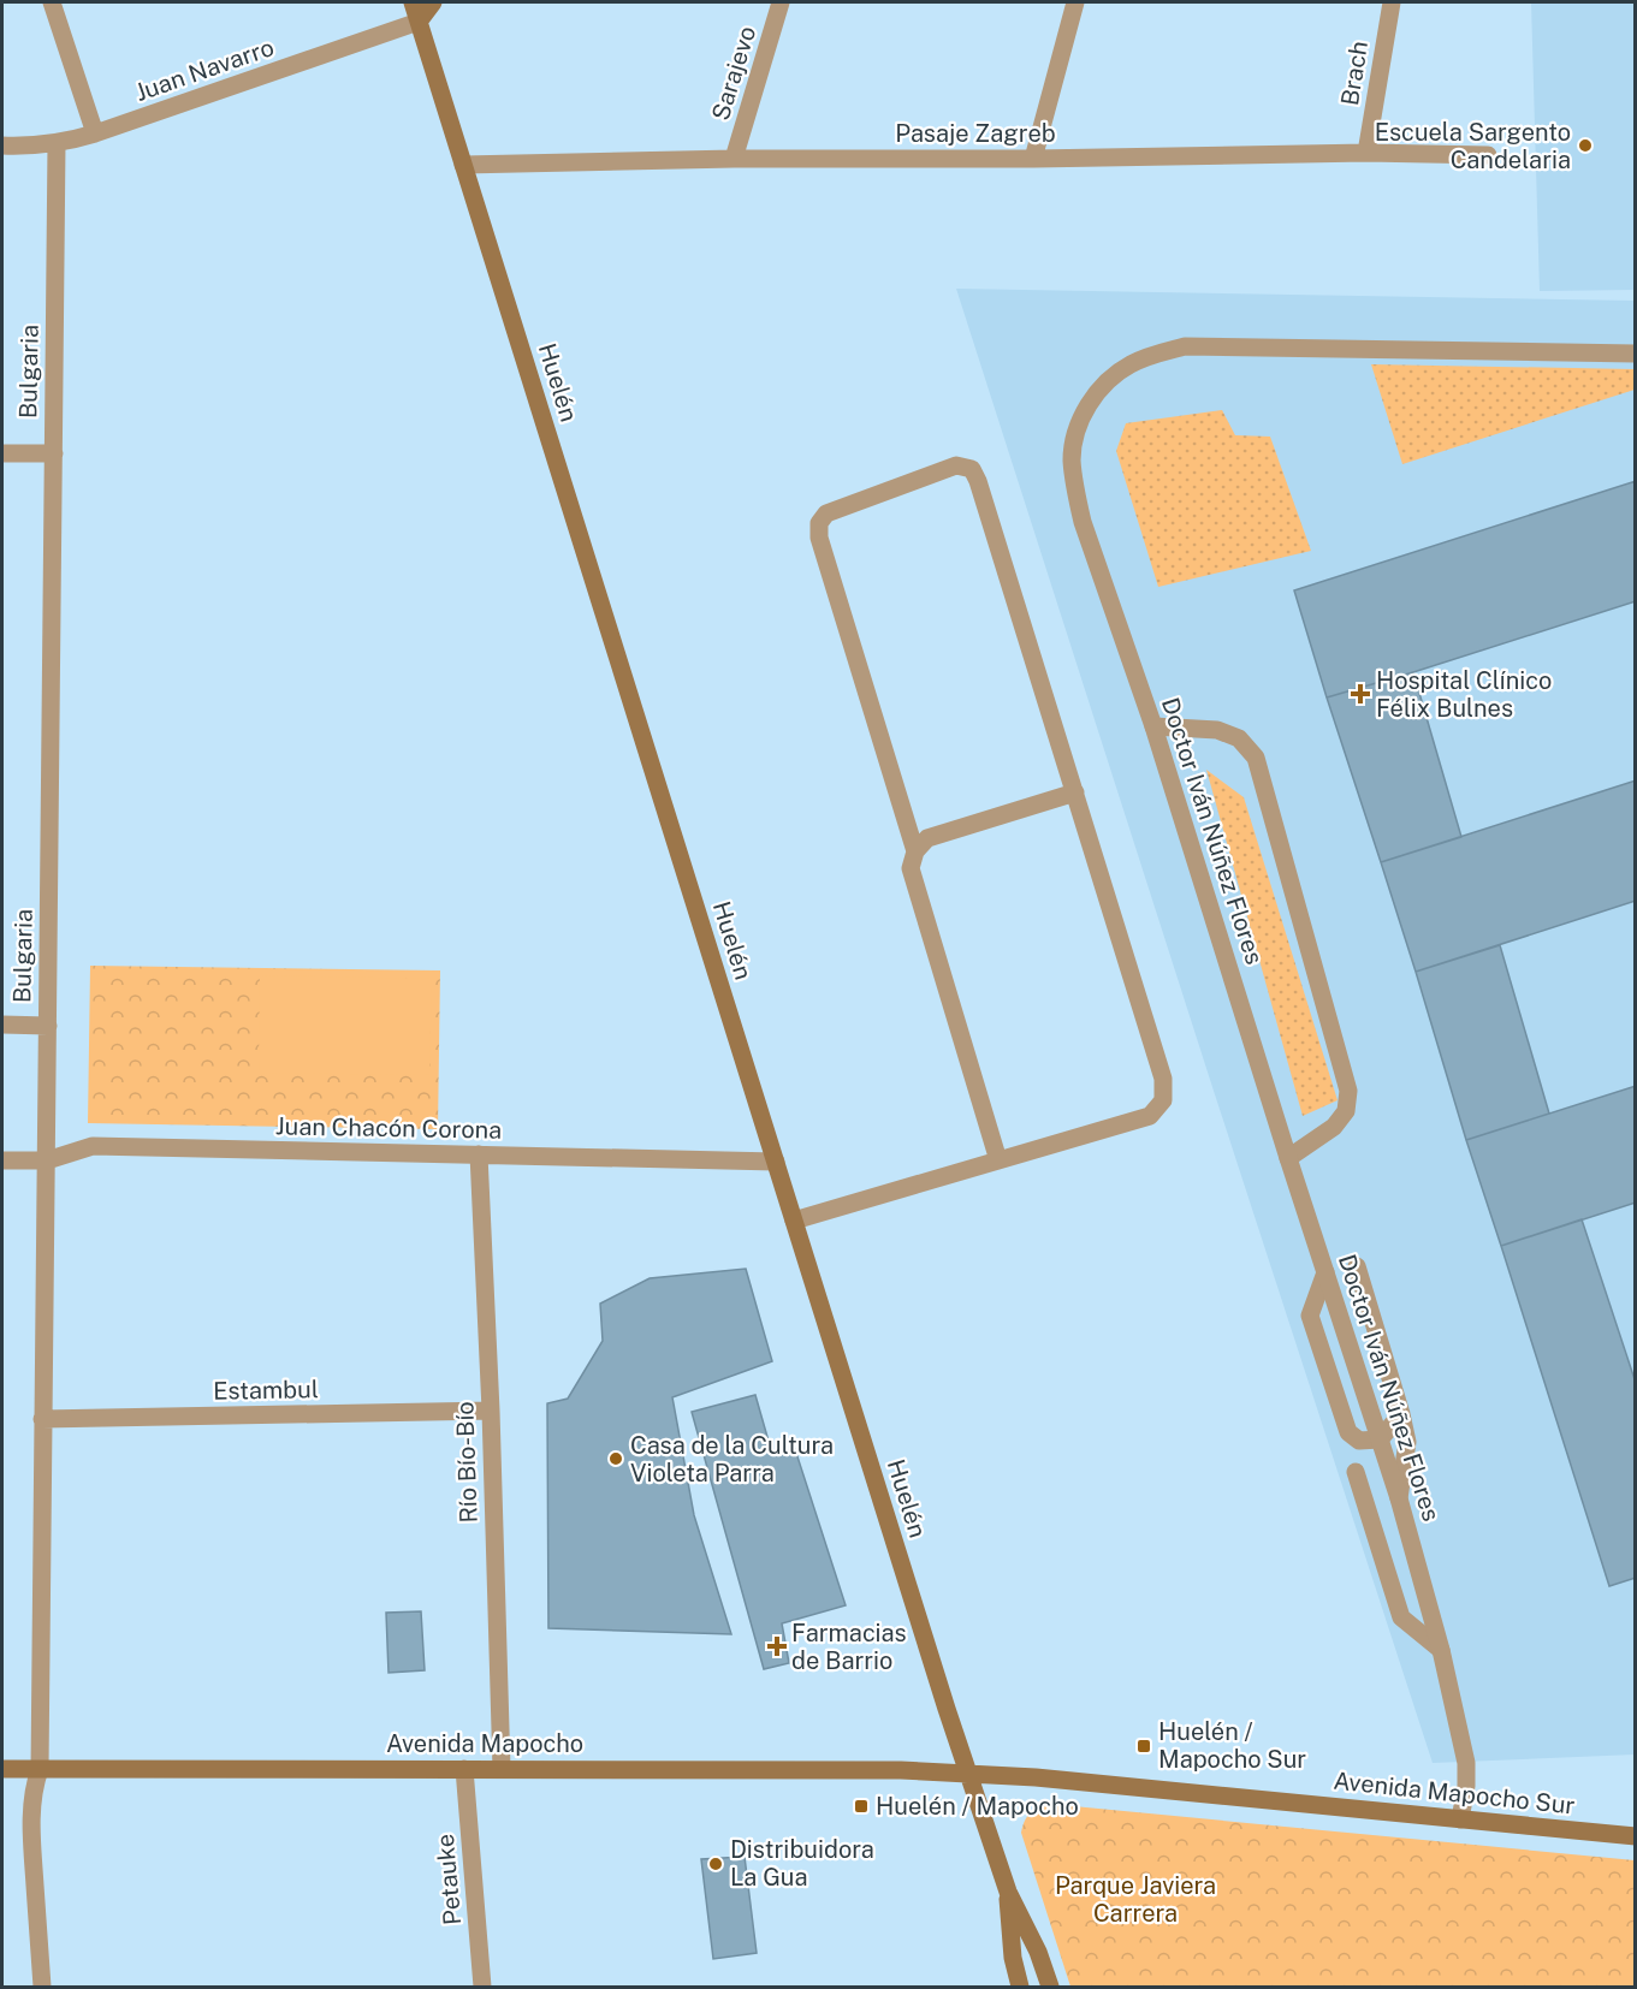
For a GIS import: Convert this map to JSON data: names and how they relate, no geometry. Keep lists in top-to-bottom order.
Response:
{
  "streets": {
    "main road": ["Huelén", "Avenida Mapocho", "Avenida Mapocho Sur"],
    "street": [
      "Juan Navarro",
      "Sarajevo",
      "Brach",
      "Pasaje Zagreb",
      "Bulgaria",
      "Doctor Iván Núñez Flores",
      "Juan Chacón Corona",
      "Estambul",
      "Río Bío-Bío",
      "Petauke"
    ]
  },
  "crossings": [
    ["Juan Navarro", "Bulgaria"],
    ["Juan Navarro", "Huelén"],
    ["Sarajevo", "Pasaje Zagreb"],
    ["Brach", "Pasaje Zagreb"],
    ["Pasaje Zagreb", "Huelén"],
    ["Bulgaria", "Juan Chacón Corona"],
    ["Bulgaria", "Estambul"],
    ["Bulgaria", "Avenida Mapocho"],
    ["Huelén", "Juan Chacón Corona"],
    ["Huelén", "Avenida Mapocho"],
    ["Huelén", "Avenida Mapocho Sur"],
    ["Doctor Iván Núñez Flores", "Avenida Mapocho Sur"],
    ["Juan Chacón Corona", "Río Bío-Bío"],
    ["Estambul", "Río Bío-Bío"],
    ["Río Bío-Bío", "Avenida Mapocho"],
    ["Avenida Mapocho", "Avenida Mapocho Sur"],
    ["Avenida Mapocho", "Petauke"]
  ],
  "parks": ["Parque Javiera Carrera"],
  "places": {
    "other": ["Escuela Sargento Candelaria", "Casa de la Cultura Violeta Parra", "Distribuidora La Gua"],
    "health": ["Hospital Clínico Félix Bulnes", "Farmacias de Barrio"],
    "transit": ["Huelén / Mapocho Sur", "Huelén / Mapocho"]
  }
}
